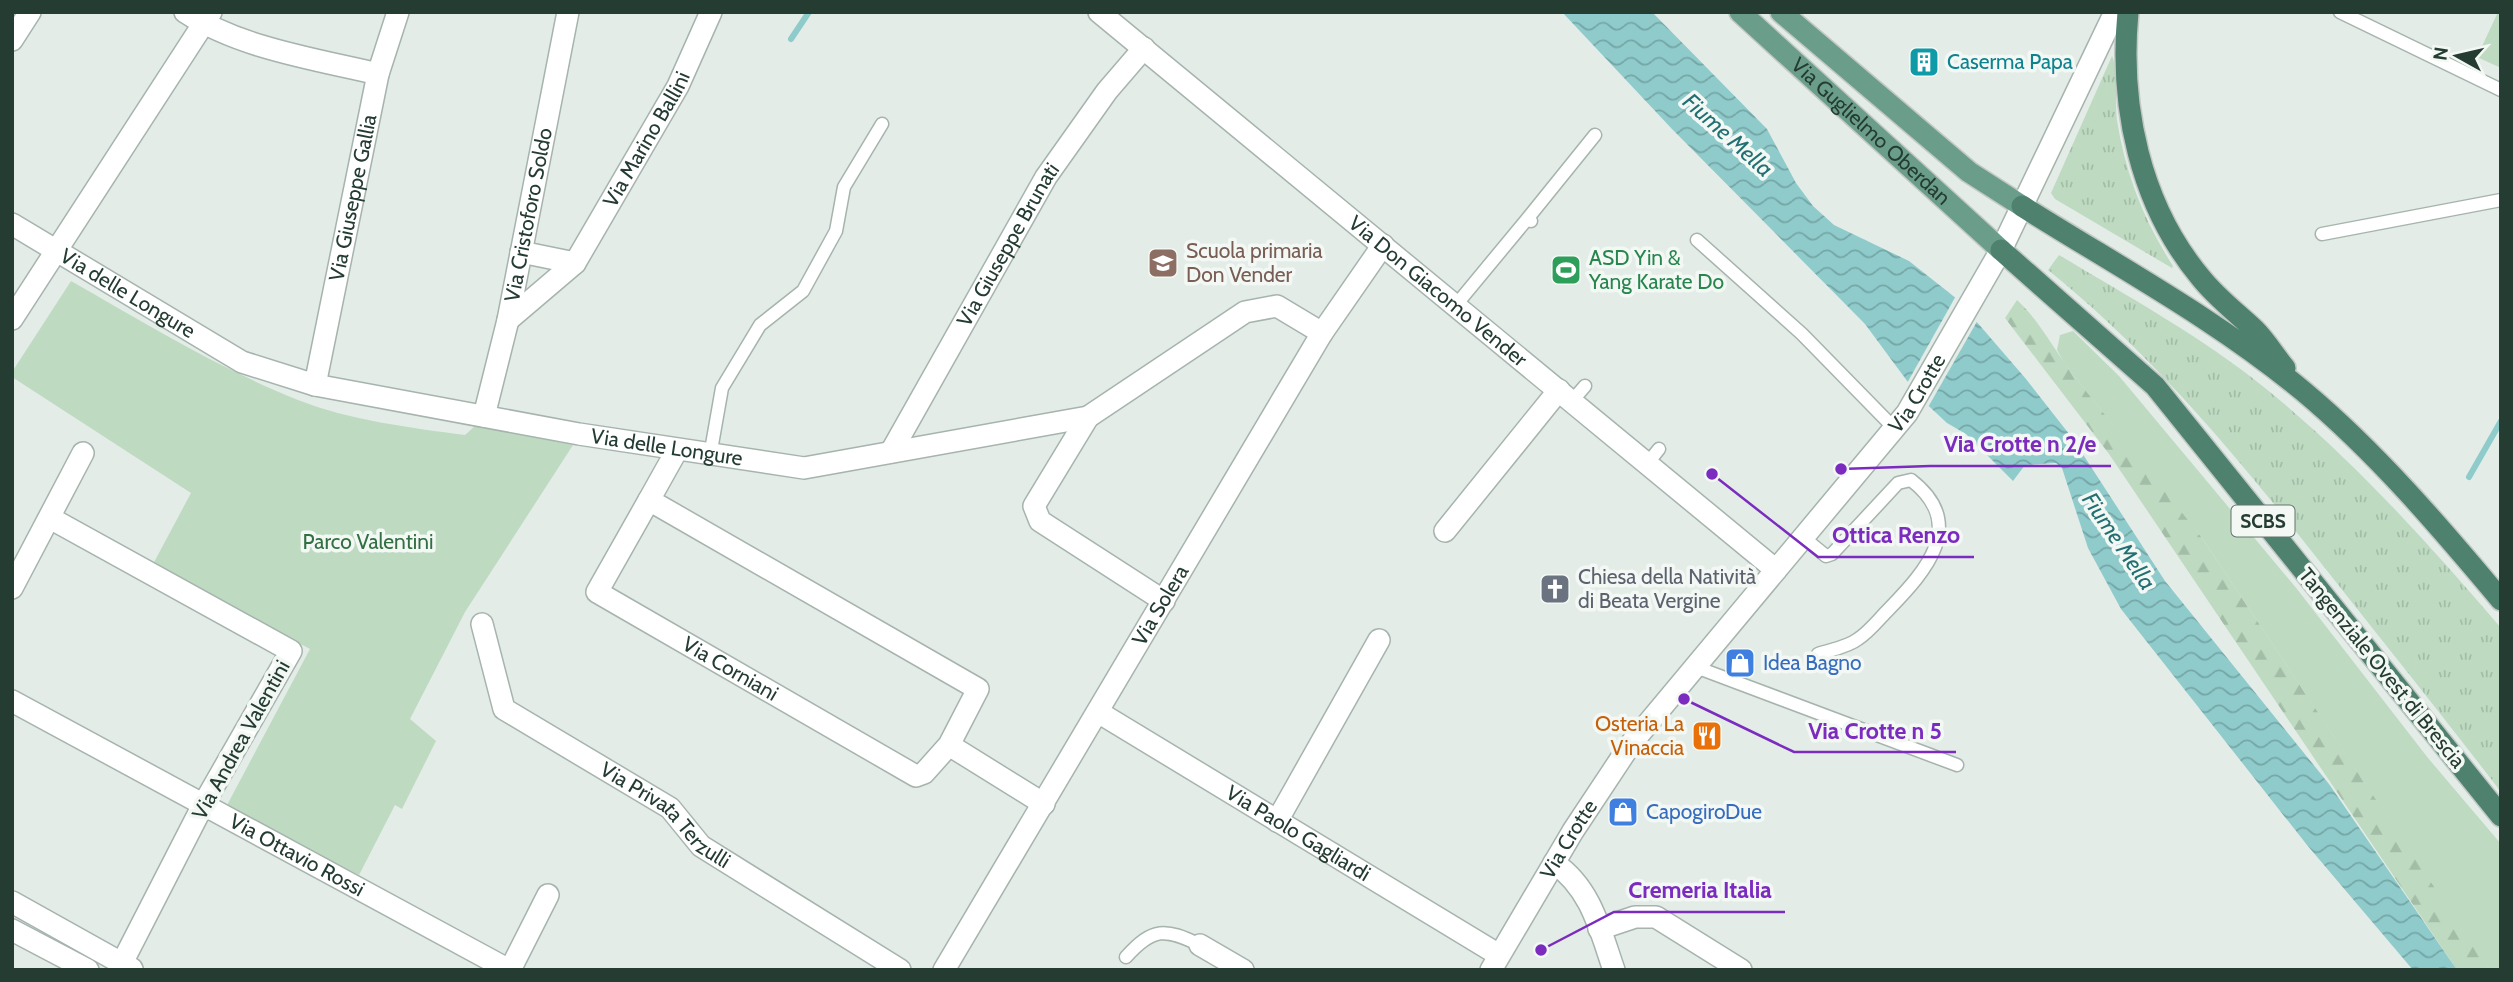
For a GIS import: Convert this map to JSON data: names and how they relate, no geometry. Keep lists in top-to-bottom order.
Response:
{
  "streets": {
    "highway": ["SCBS", "Tangenziale Ovest di Brescia"],
    "main road": ["Via Guglielmo Oberdan"],
    "street": [
      "Via Marino Ballini",
      "Via Giuseppe Gallia",
      "Via Cristoforo Soldo",
      "Via Giuseppe Brunati",
      "Via Don Giacomo Vender",
      "Via delle Longure",
      "Via Crotte",
      "Via Solera",
      "Via Corniani",
      "Via Andrea Valentini",
      "Via Privata Terzulli",
      "Via Paolo Gagliardi",
      "Via Ottavio Rossi"
    ]
  },
  "crossings": [
    ["Via Guglielmo Oberdan", "Via Crotte"],
    ["Via Guglielmo Oberdan", "Tangenziale Ovest di Brescia"],
    ["Via Marino Ballini", "Via Cristoforo Soldo"],
    ["Via Giuseppe Gallia", "Via delle Longure"],
    ["Via Cristoforo Soldo", "Via delle Longure"],
    ["Via Giuseppe Brunati", "Via Don Giacomo Vender"],
    ["Via Giuseppe Brunati", "Via delle Longure"],
    ["Via Don Giacomo Vender", "Via Crotte"],
    ["Via Don Giacomo Vender", "Via Solera"],
    ["Via delle Longure", "Via Solera"],
    ["Via delle Longure", "Via Corniani"],
    ["Via Crotte", "Tangenziale Ovest di Brescia"],
    ["Via Crotte", "Via Paolo Gagliardi"],
    ["Via Solera", "Via Paolo Gagliardi"],
    ["Via Andrea Valentini", "Via Ottavio Rossi"]
  ],
  "water": ["Fiume Mella"],
  "parks": ["Parco Valentini"],
  "places": {
    "building": ["Caserma Papa"],
    "school or university": ["Scuola primaria Don Vender"],
    "sports": ["ASD Yin & Yang Karate Do"],
    "other": [
      "Via Crotte n 2/e",
      "Ottica Renzo",
      "Via Crotte n 5",
      "Cremeria Italia"
    ],
    "church": ["Chiesa della Natività di Beata Vergine"],
    "shop": ["Idea Bagno", "CapogiroDue"],
    "restaurant": ["Osteria La Vinaccia"]
  },
  "north": "left"
}
